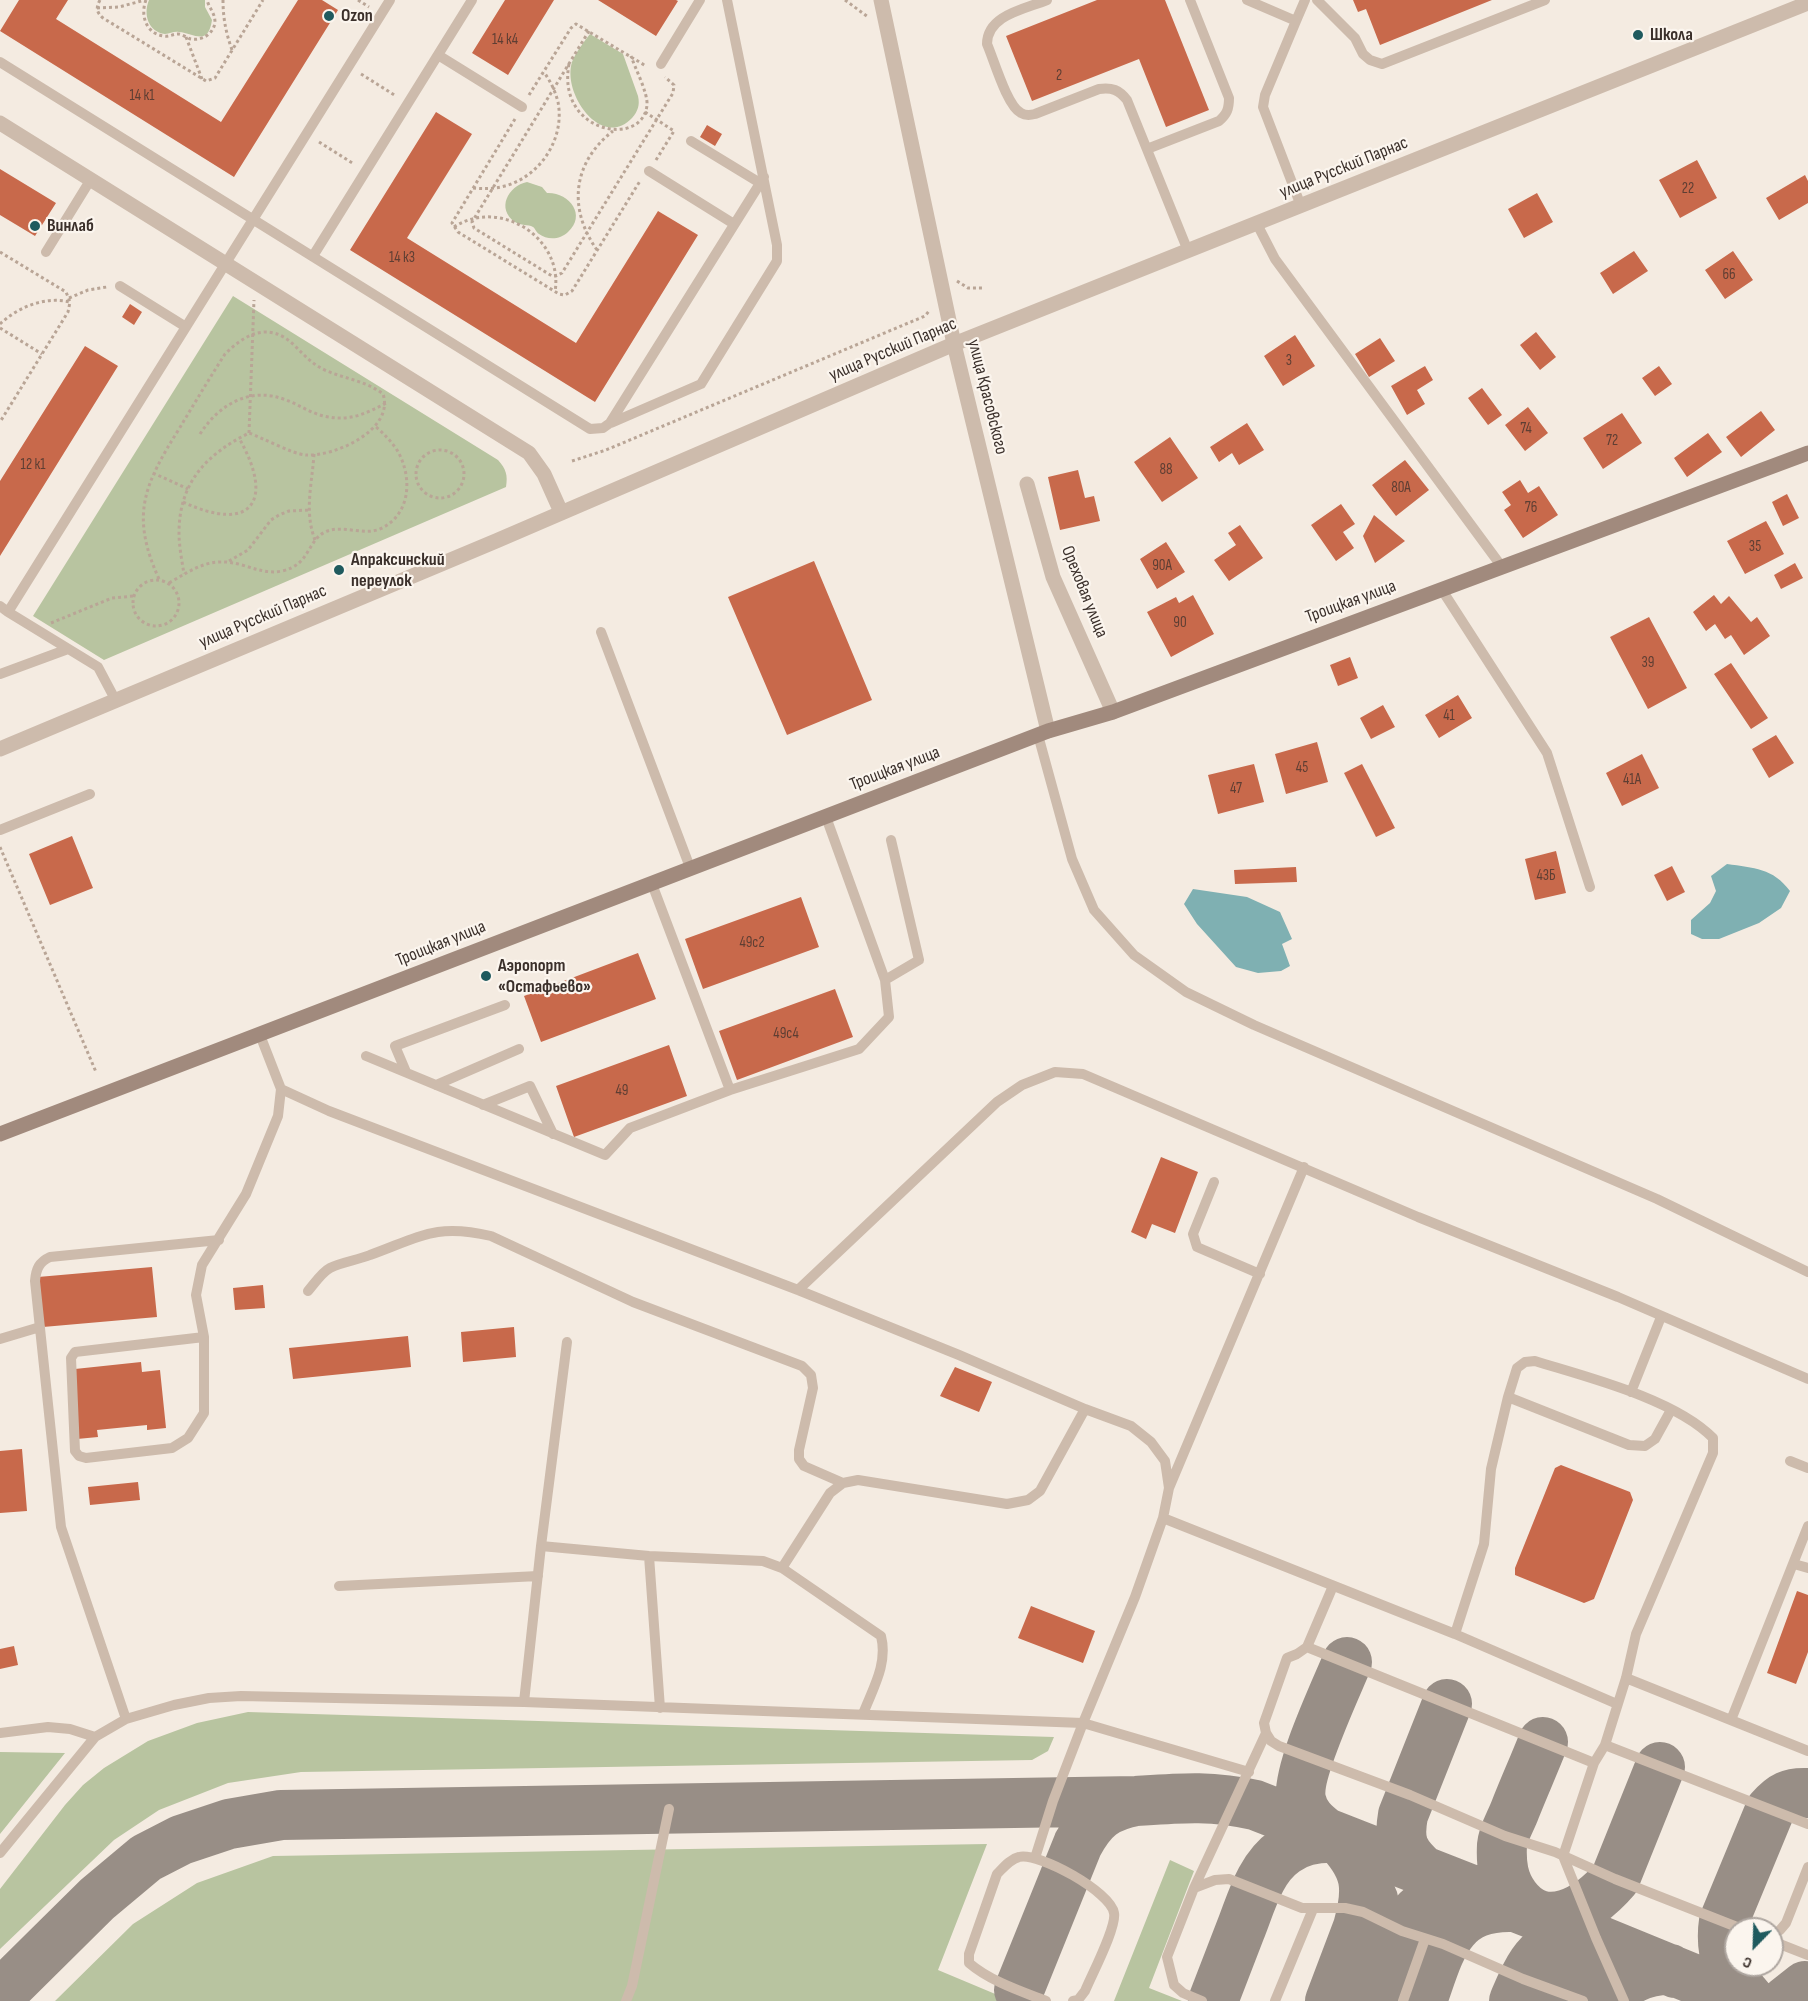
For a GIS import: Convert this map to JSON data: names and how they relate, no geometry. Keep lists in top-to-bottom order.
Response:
{
  "streets": {
    "street": [
      "улица Русский Парнас",
      "улица Красовского",
      "Ореховая улица",
      "Троицкая улица"
    ]
  },
  "crossings": [
    ["улица Русский Парнас", "улица Красовского"],
    ["улица Красовского", "Троицкая улица"],
    ["Ореховая улица", "Троицкая улица"]
  ],
  "places": [
    "Ozon",
    "Школа",
    "Винлаб",
    "Апраксинский переулок",
    "Аэропорт «Остафьево»"
  ],
  "house_numbers": [
    "14 к4",
    "2",
    "14 к1",
    "22",
    "14 к3",
    "66",
    "3",
    "74",
    "72",
    "12 к1",
    "88",
    "80А",
    "76",
    "35",
    "90А",
    "90",
    "39",
    "41",
    "45",
    "41А",
    "47",
    "43Б",
    "49с2",
    "49с4",
    "49"
  ],
  "north": "bottom left"
}
